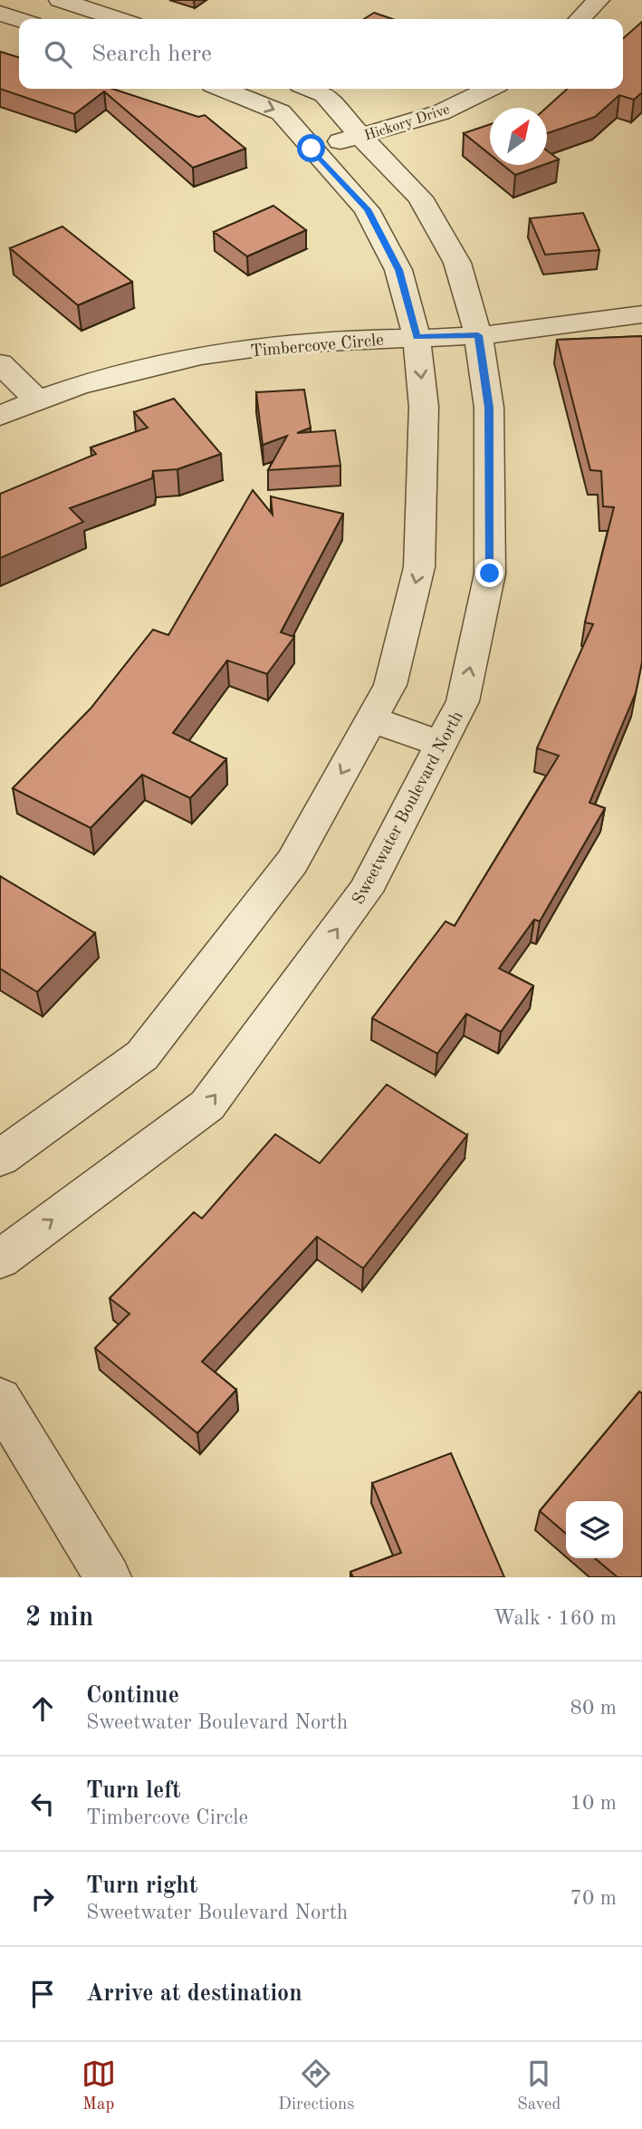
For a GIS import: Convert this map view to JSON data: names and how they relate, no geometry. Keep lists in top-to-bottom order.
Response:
{
  "streets": {
    "street": ["Hickory Drive", "Timbercove Circle", "Sweetwater Boulevard North"]
  },
  "crossings": [
    ["Hickory Drive", "Sweetwater Boulevard North"],
    ["Timbercove Circle", "Sweetwater Boulevard North"]
  ],
  "north": "top right",
  "page": {
    "search": "Search here",
    "heading": ["2 min", "Walk · 160 m"],
    "list": [
      ["Continue", "Sweetwater Boulevard North", "80 m"],
      ["Turn left", "Timbercove Circle", "10 m"],
      ["Turn right", "Sweetwater Boulevard North", "70 m"],
      "Arrive at destination"
    ],
    "nav": ["Map", "Directions", "Saved"]
  }
}
